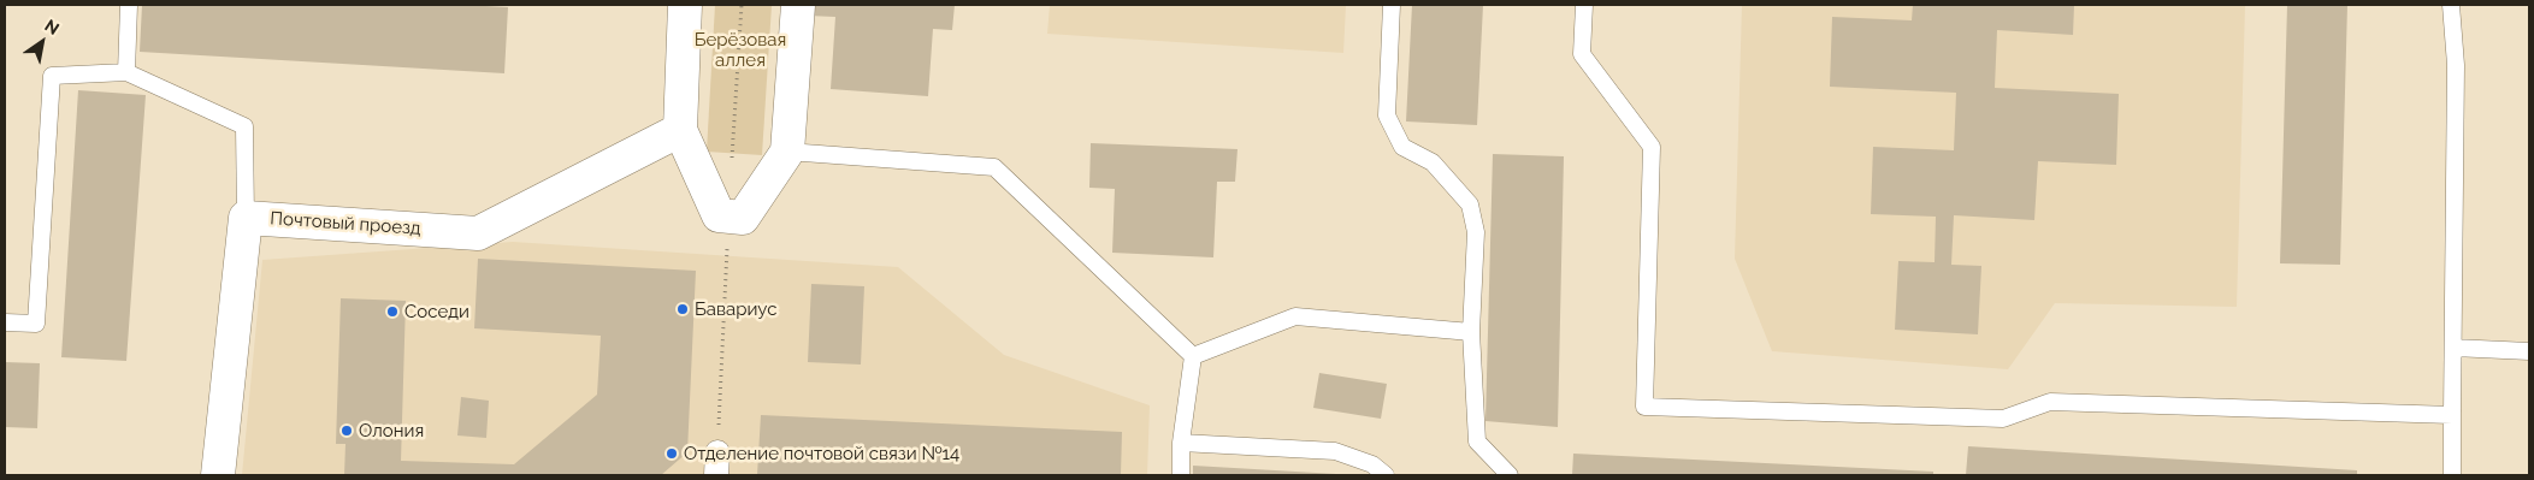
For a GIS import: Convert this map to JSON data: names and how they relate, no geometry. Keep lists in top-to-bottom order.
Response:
{
  "streets": {
    "street": ["Почтовый проезд"]
  },
  "parks": ["Берёзовая аллея"],
  "places": [
    "Бавариус",
    "Соседи",
    "Олония",
    "Отделение почтовой связи №14"
  ],
  "north": "top right"
}
